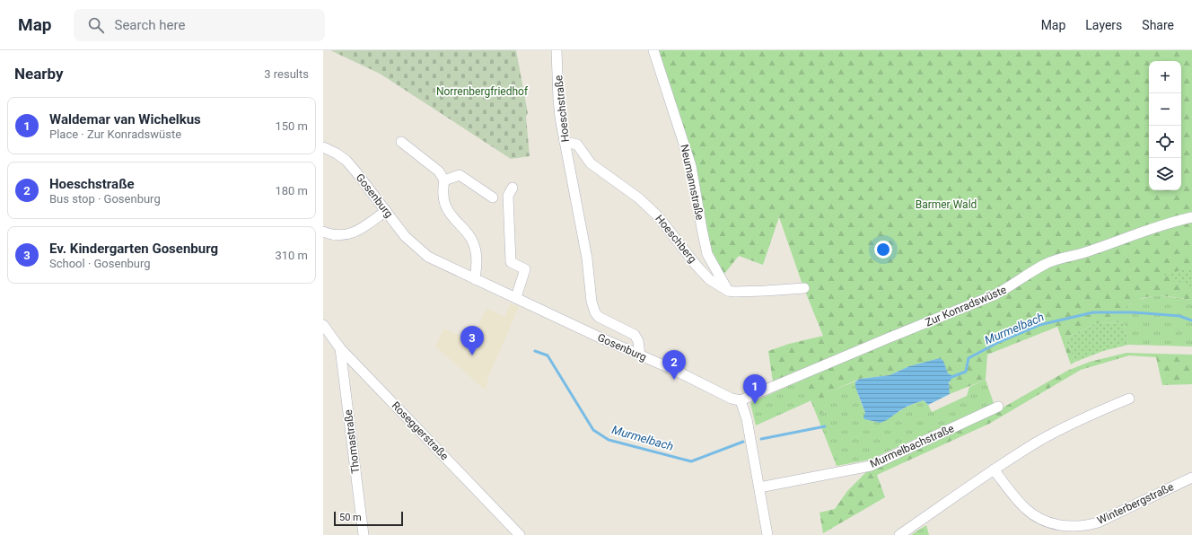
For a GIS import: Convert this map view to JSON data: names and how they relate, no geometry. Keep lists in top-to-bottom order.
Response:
{
  "streets": {
    "street": [
      "Hoeschstraße",
      "Neumannstraße",
      "Gosenburg",
      "Hoeschberg",
      "Zur Konradswüste",
      "Roseggerstraße",
      "Thomastraße",
      "Murmelbachstraße",
      "Winterbergstraße"
    ]
  },
  "crossings": [
    ["Hoeschstraße", "Gosenburg"],
    ["Hoeschstraße", "Hoeschberg"],
    ["Neumannstraße", "Hoeschberg"],
    ["Gosenburg", "Zur Konradswüste"],
    ["Roseggerstraße", "Thomastraße"]
  ],
  "water": ["Murmelbach"],
  "parks": ["Norrenbergfriedhof", "Barmer Wald"],
  "scale_bar": "50 m",
  "page": {
    "header": "Map",
    "search": "Search here",
    "nav": ["Map", "Layers", "Share"],
    "heading": ["Nearby", "3 results"],
    "map_buttons": ["+", "−"],
    "list": [
      {
        "mark": "1",
        "name": "Waldemar van Wichelkus",
        "note": "Place · Zur Konradswüste",
        "value": "150 m"
      },
      {
        "mark": "2",
        "name": "Hoeschstraße",
        "note": "Bus stop · Gosenburg",
        "value": "180 m"
      },
      {
        "mark": "3",
        "name": "Ev. Kindergarten Gosenburg",
        "note": "School · Gosenburg",
        "value": "310 m"
      }
    ],
    "pins": ["3", "2", "1"],
    "scale": "50 m"
  }
}
